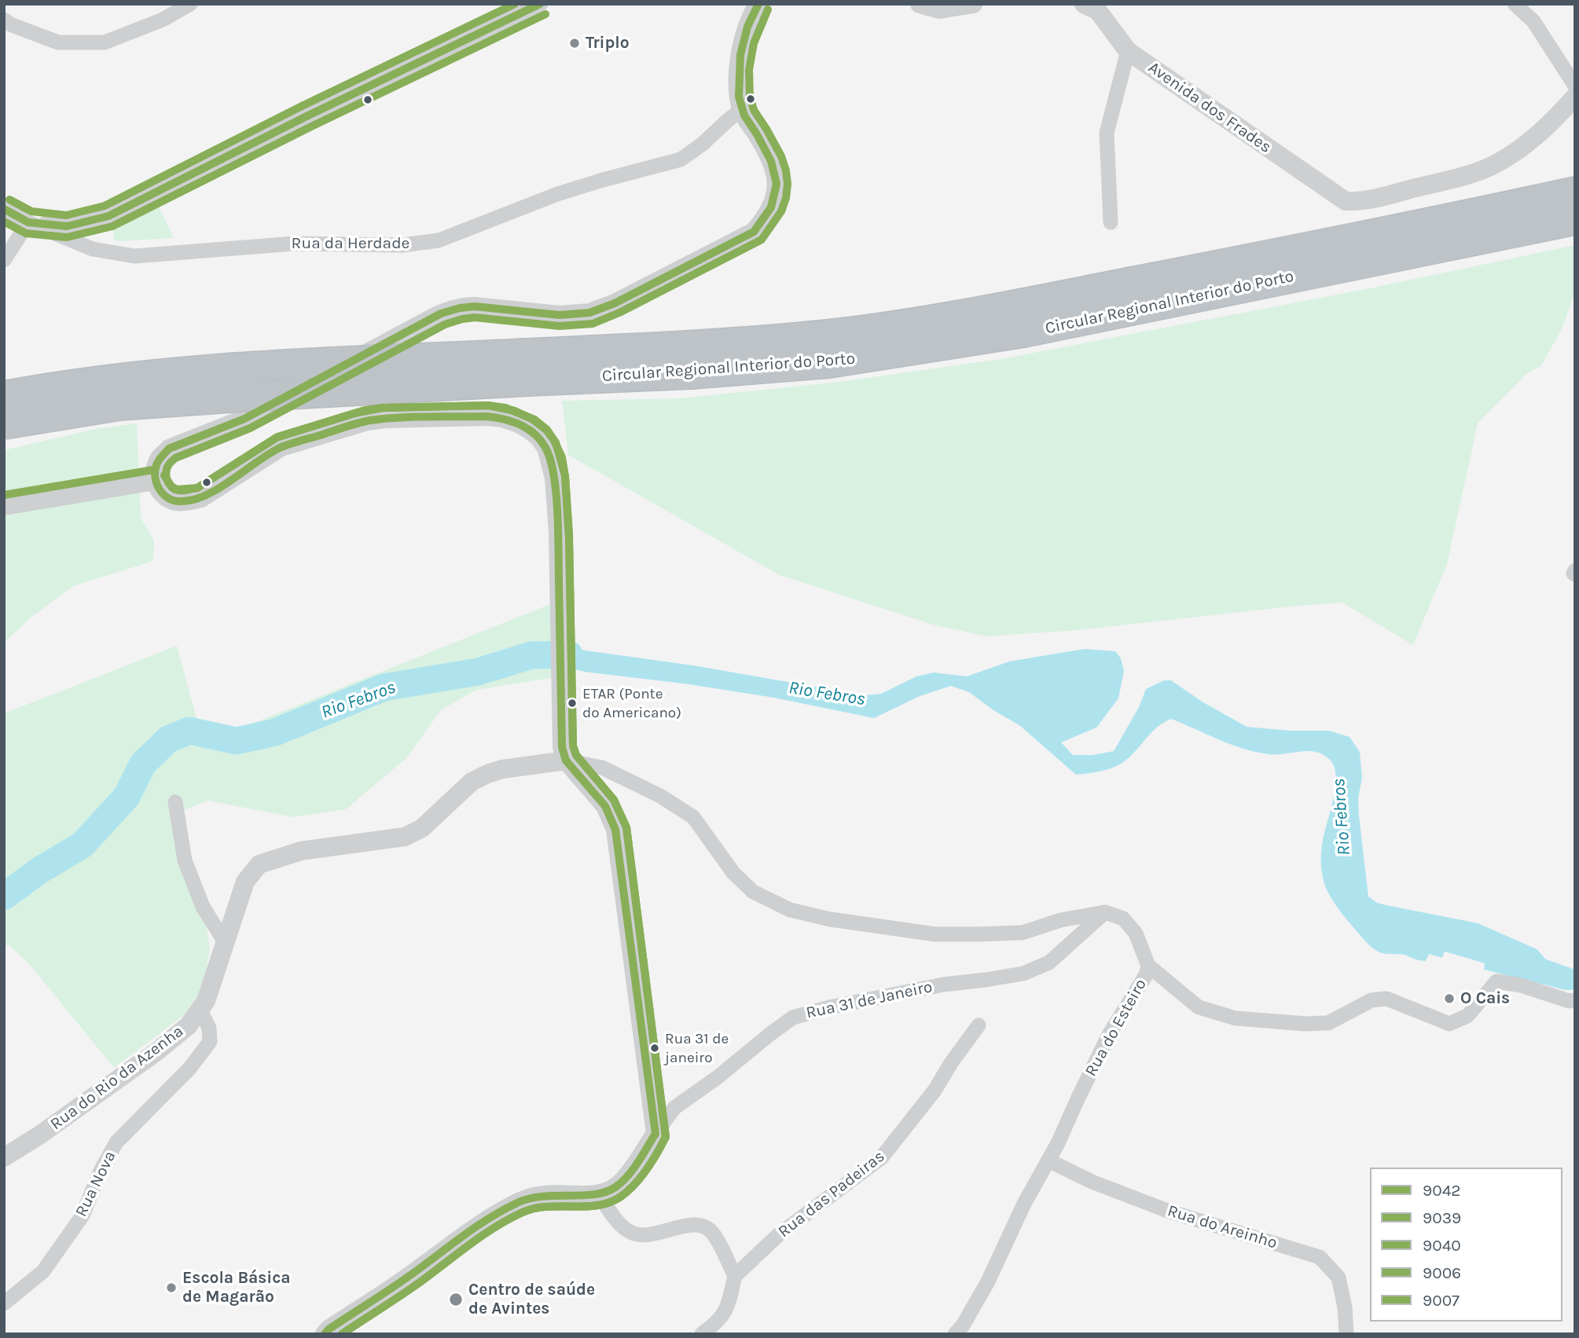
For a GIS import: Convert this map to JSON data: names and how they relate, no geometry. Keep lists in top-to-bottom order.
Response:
{
  "streets": {
    "highway": ["Circular Regional Interior do Porto"],
    "street": [
      "Avenida dos Frades",
      "Rua da Herdade",
      "Rua 31 de Janeiro",
      "Rua do Esteiro",
      "Rua do Rio da Azenha",
      "Rua Nova",
      "Rua das Padeiras",
      "Rua do Areinho"
    ]
  },
  "crossings": [
    ["Rua do Esteiro", "Rua do Areinho"],
    ["Rua do Rio da Azenha", "Rua Nova"]
  ],
  "water": ["Rio Febros"],
  "places": [
    "Triplo",
    "ETAR (Ponte do Americano)",
    "O Cais",
    "Rua 31 de janeiro",
    "Escola Básica de Magarão",
    "Centro de saúde de Avintes"
  ],
  "lines": [
    "transit line 9042",
    "transit line 9007",
    "transit line 9039",
    "transit line 9006",
    "transit line 9040"
  ],
  "legend": [
    "9042",
    "9039",
    "9040",
    "9006",
    "9007"
  ]
}
